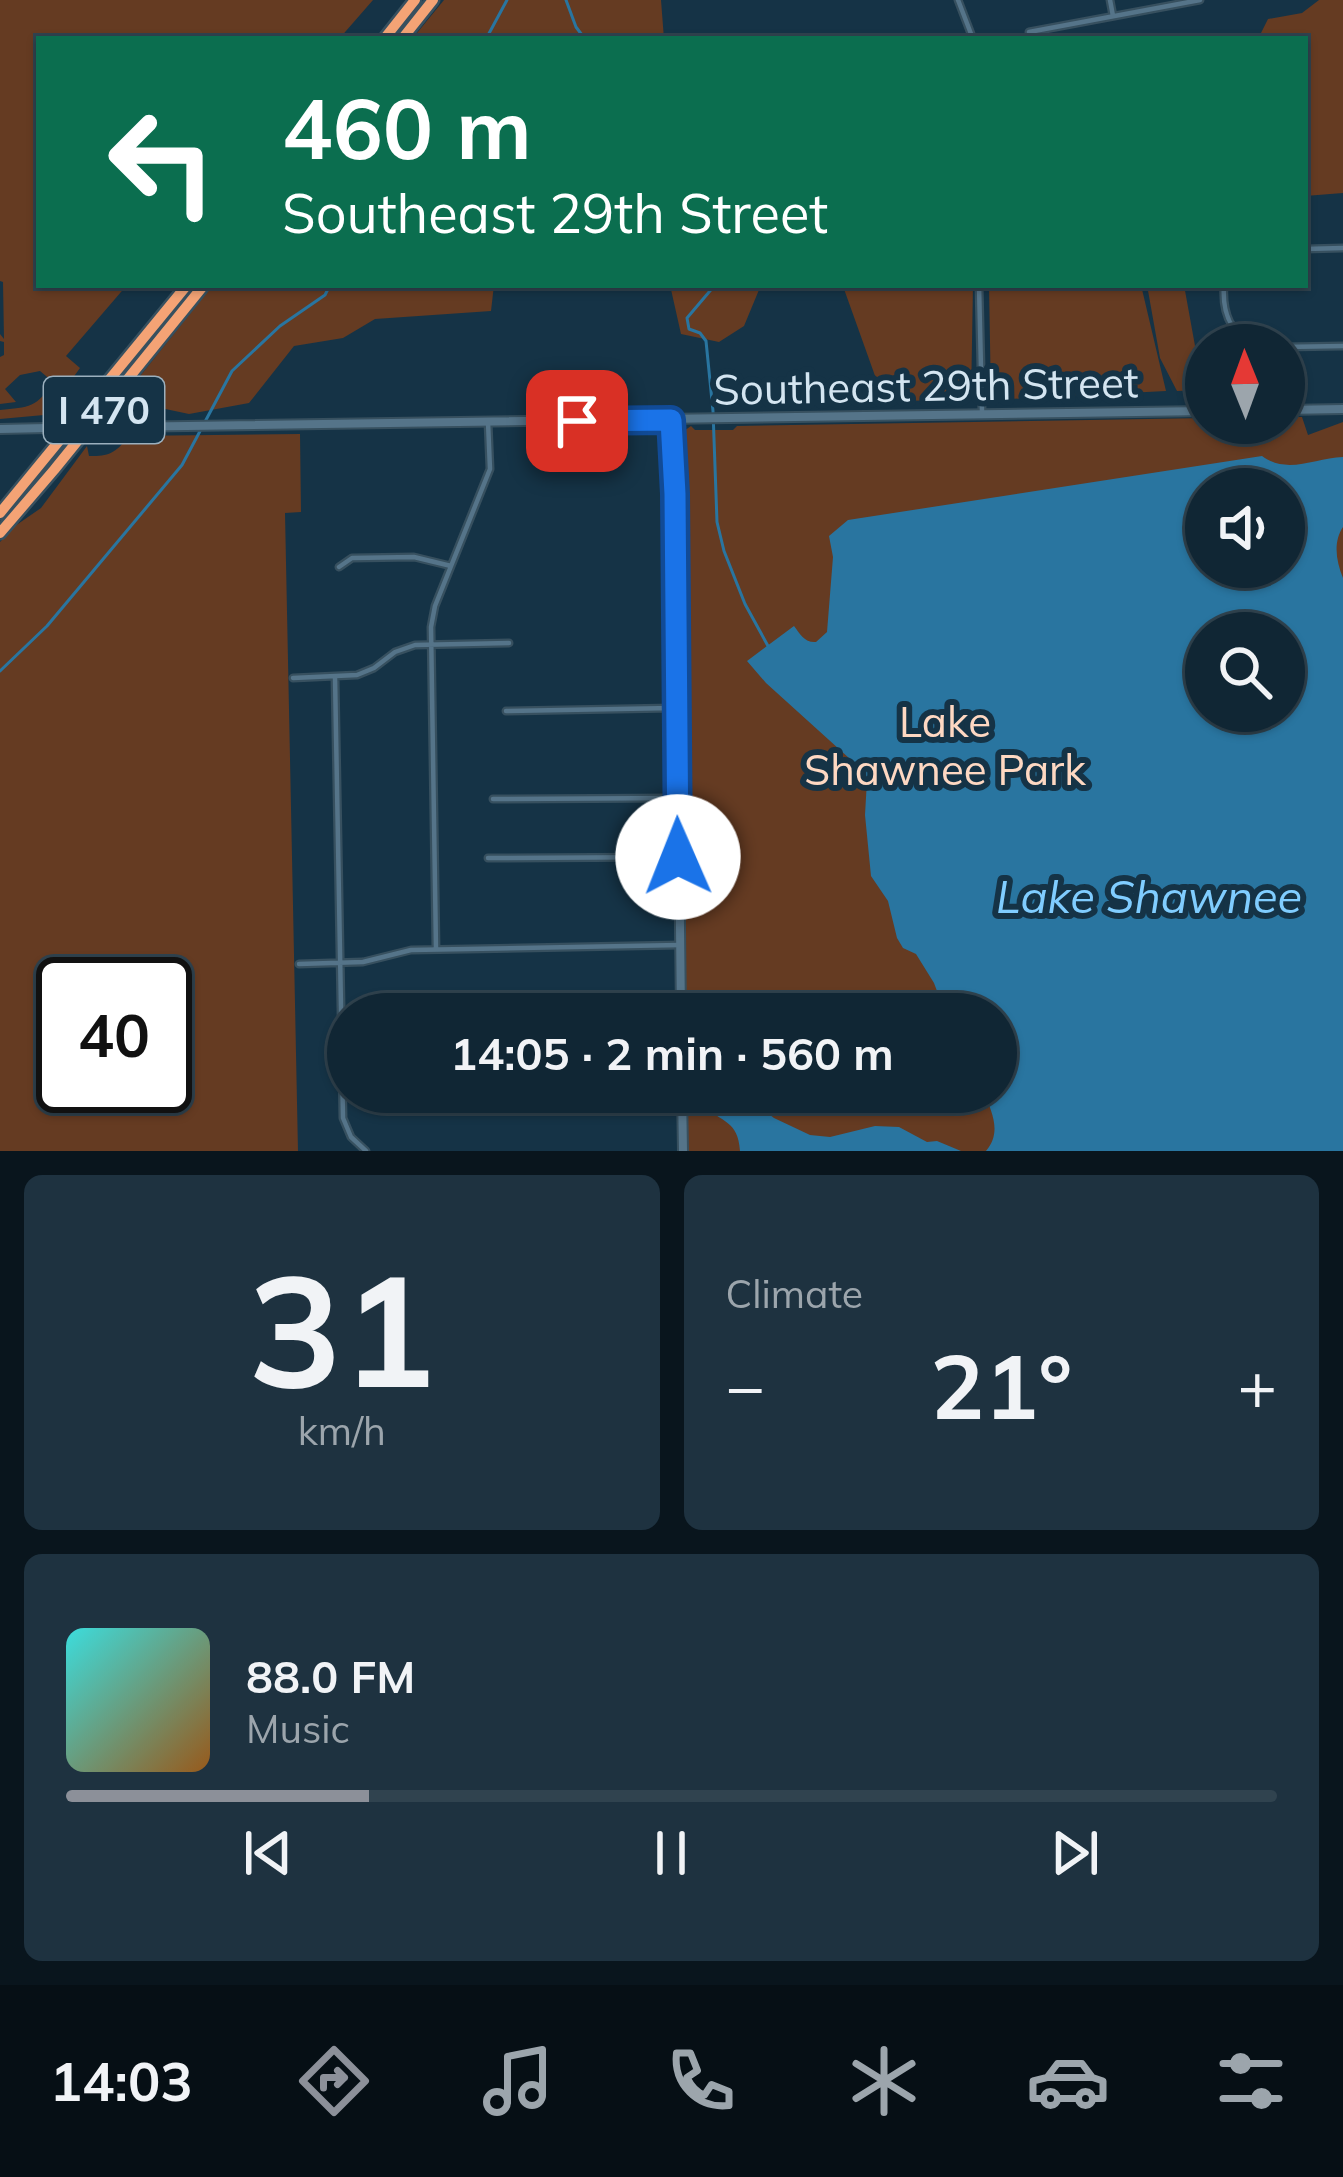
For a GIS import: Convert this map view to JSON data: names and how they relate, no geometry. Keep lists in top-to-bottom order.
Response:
{
  "streets": {
    "highway": ["I 470"],
    "main road": ["Southeast 29th Street"]
  },
  "water": ["Lake Shawnee"],
  "parks": ["Lake Shawnee Park"],
  "north": "top",
  "page": {
    "turn": ["460 m", "Southeast 29th Street"],
    "limit": "40",
    "trip": "14:05 · 2 min · 560 m",
    "tile": [
      ["31", "km/h"],
      "Climate"
    ],
    "heat": ["−", "21°", "+"],
    "song": ["88.0 FM", "Music"],
    "tabs": "14:03"
  }
}
